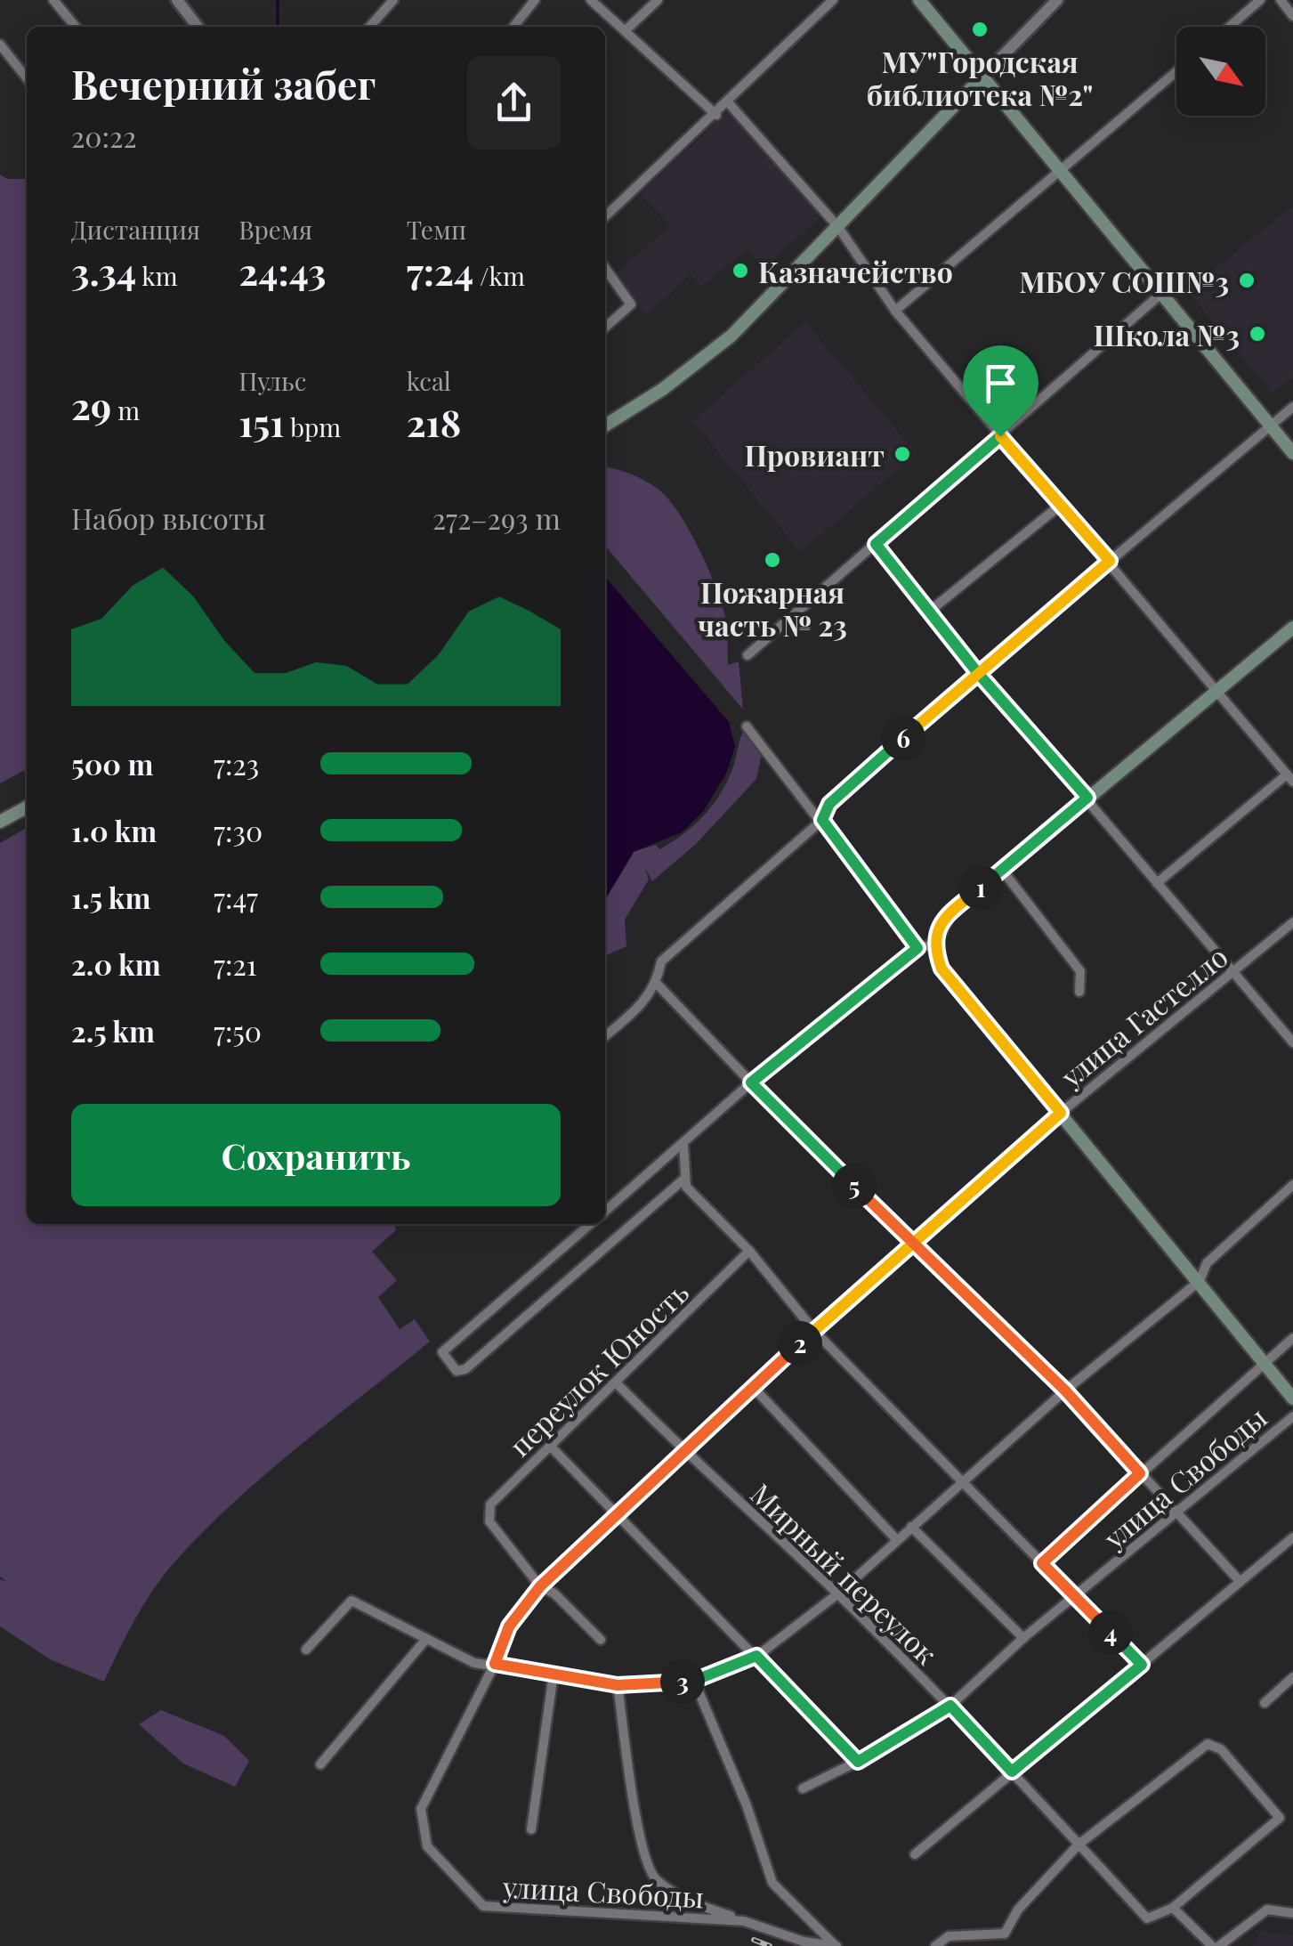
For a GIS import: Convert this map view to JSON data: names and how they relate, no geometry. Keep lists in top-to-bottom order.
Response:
{
  "streets": {
    "street": [
      "улица Гастелло",
      "переулок Юность",
      "улица Свободы",
      "Мирный переулок"
    ]
  },
  "crossings": [
    ["улица Гастелло", "переулок Юность"],
    ["улица Гастелло", "улица Свободы"],
    ["улица Гастелло", "Мирный переулок"],
    ["переулок Юность", "Мирный переулок"],
    ["улица Свободы", "Мирный переулок"]
  ],
  "places": [
    "МУ\"Городская библиотека №2\"",
    "Казначейство",
    "МБОУ СОШ№3",
    "Школа №3",
    "Провиант",
    "Пожарная часть № 23"
  ],
  "north": "bottom right",
  "page": {
    "heading": ["Вечерний забег", "20:22"],
    "stats": [
      ["Дистанция", "3.34 km"],
      ["Время", "24:43"],
      ["Темп", "7:24 /km"],
      ["29 m"],
      ["Пульс", "151 bpm"],
      ["kcal", "218"]
    ],
    "chart": ["Набор высоты", "272–293 m"],
    "pins": [
      "6",
      "1",
      "5",
      "2",
      "4",
      "3"
    ],
    "list": [
      {
        "name": "500 m",
        "note": "7:23"
      },
      {
        "name": "1.0 km",
        "note": "7:30"
      },
      {
        "name": "1.5 km",
        "note": "7:47"
      },
      {
        "name": "2.0 km",
        "note": "7:21"
      },
      {
        "name": "2.5 km",
        "note": "7:50"
      }
    ],
    "buttons": "Сохранить"
  }
}
